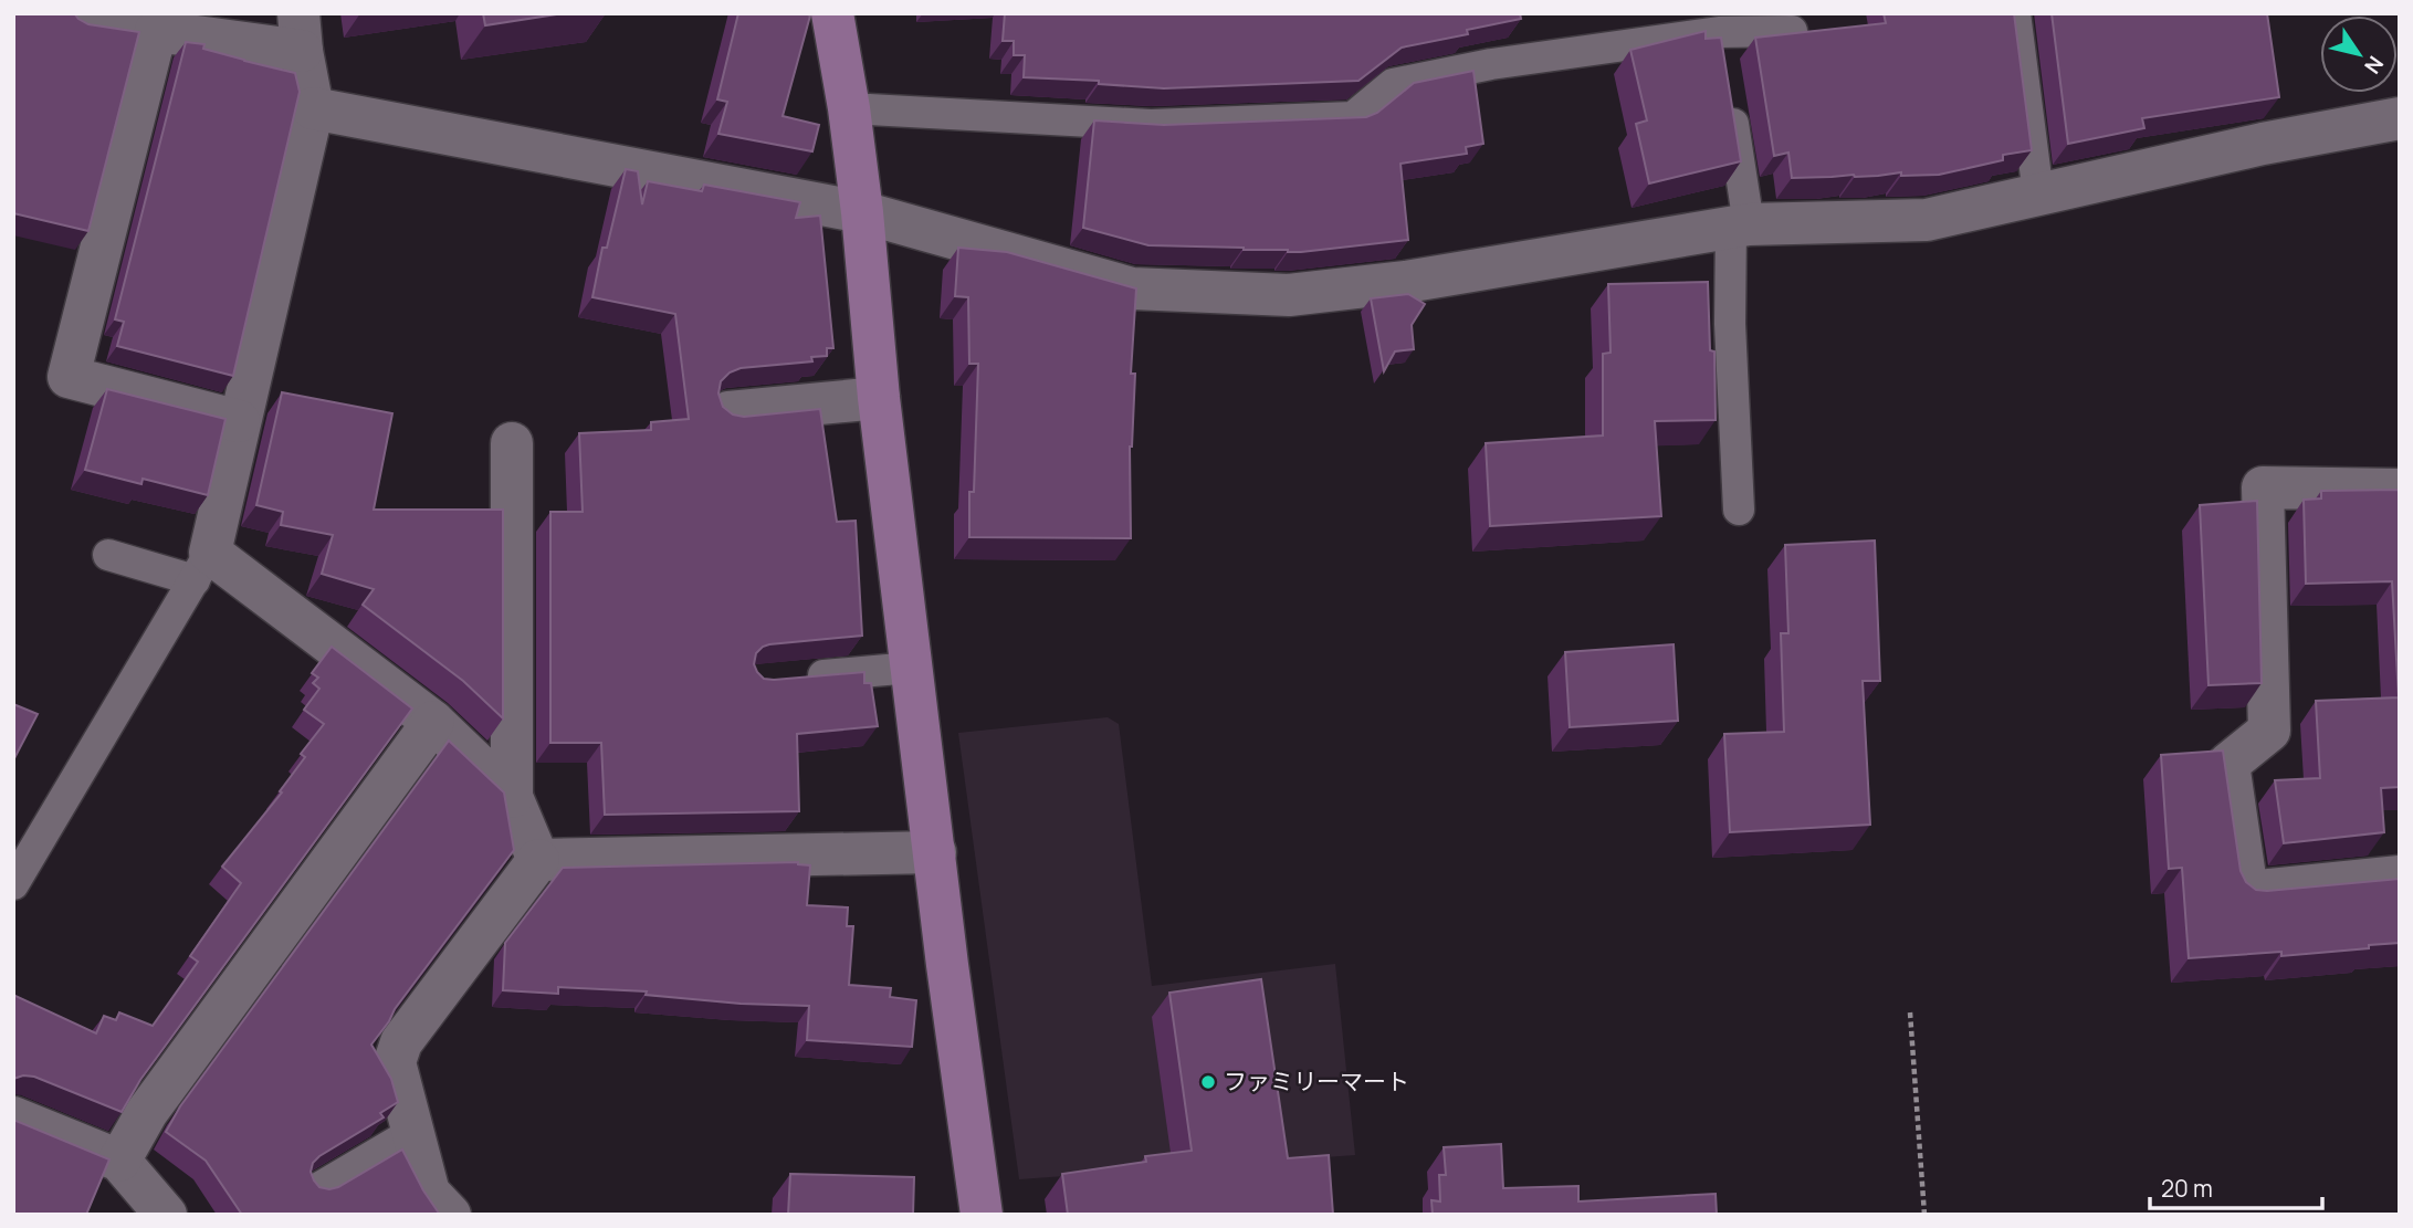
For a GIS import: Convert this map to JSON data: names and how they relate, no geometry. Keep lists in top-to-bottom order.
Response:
{
  "places": ["ファミリーマート"],
  "scale_bar": "20 m",
  "north": "bottom right"
}
